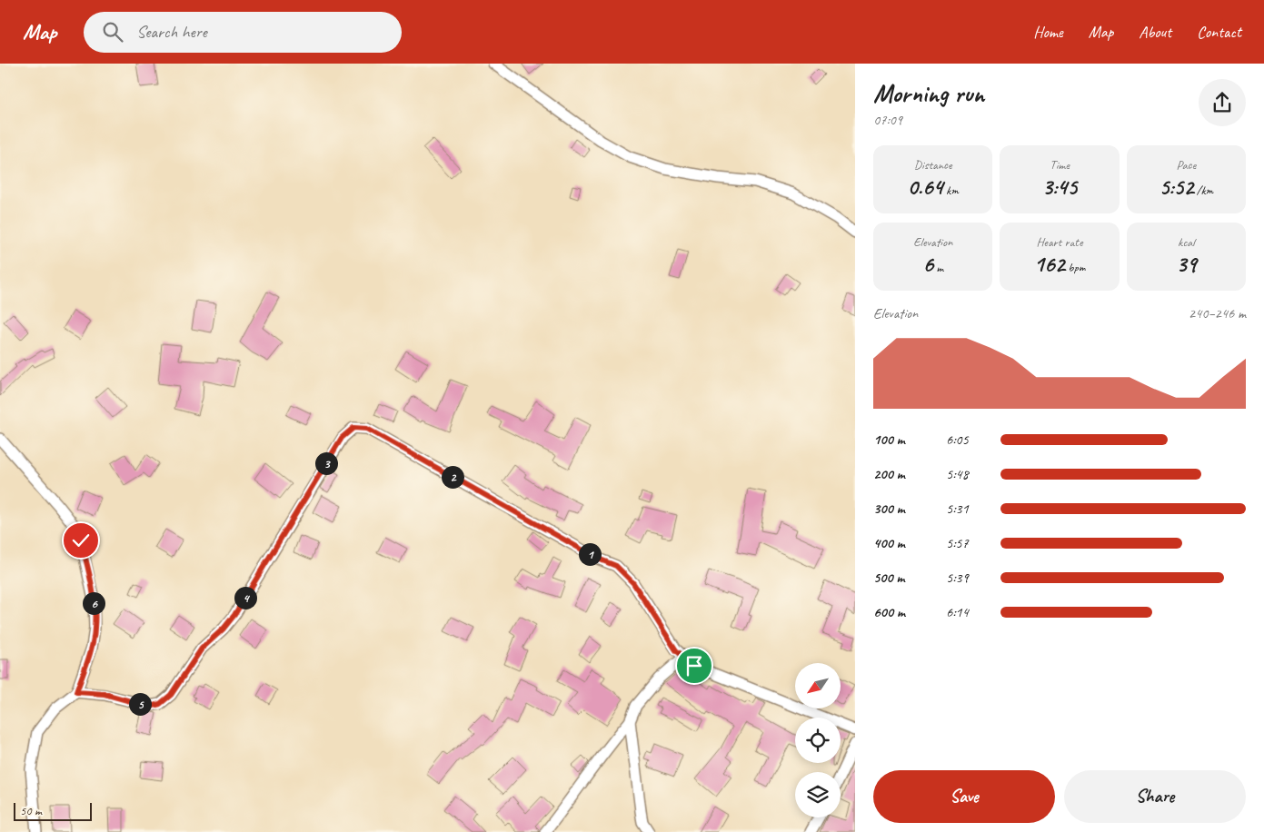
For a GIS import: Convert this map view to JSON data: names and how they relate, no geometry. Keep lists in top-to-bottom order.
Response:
{
  "scale_bar": "50 m",
  "north": "bottom left",
  "page": {
    "header": "Map",
    "search": "Search here",
    "nav": [
      "Home",
      "Map",
      "About",
      "Contact"
    ],
    "heading": ["Morning run", "07:09"],
    "stats": [
      ["Distance", "0.64 km"],
      ["Time", "3:45"],
      ["Pace", "5:52 /km"],
      ["Elevation", "6 m"],
      ["Heart rate", "162 bpm"],
      ["kcal", "39"]
    ],
    "chart": ["Elevation", "240–246 m"],
    "list": [
      {
        "name": "100 m",
        "note": "6:05"
      },
      {
        "name": "200 m",
        "note": "5:48"
      },
      {
        "name": "300 m",
        "note": "5:31"
      },
      {
        "name": "400 m",
        "note": "5:57"
      },
      {
        "name": "500 m",
        "note": "5:39"
      },
      {
        "name": "600 m",
        "note": "6:14"
      }
    ],
    "pins": [
      "3",
      "2",
      "1",
      "4",
      "6",
      "5"
    ],
    "buttons": ["Save", "Share"],
    "scale": "50 m"
  }
}
